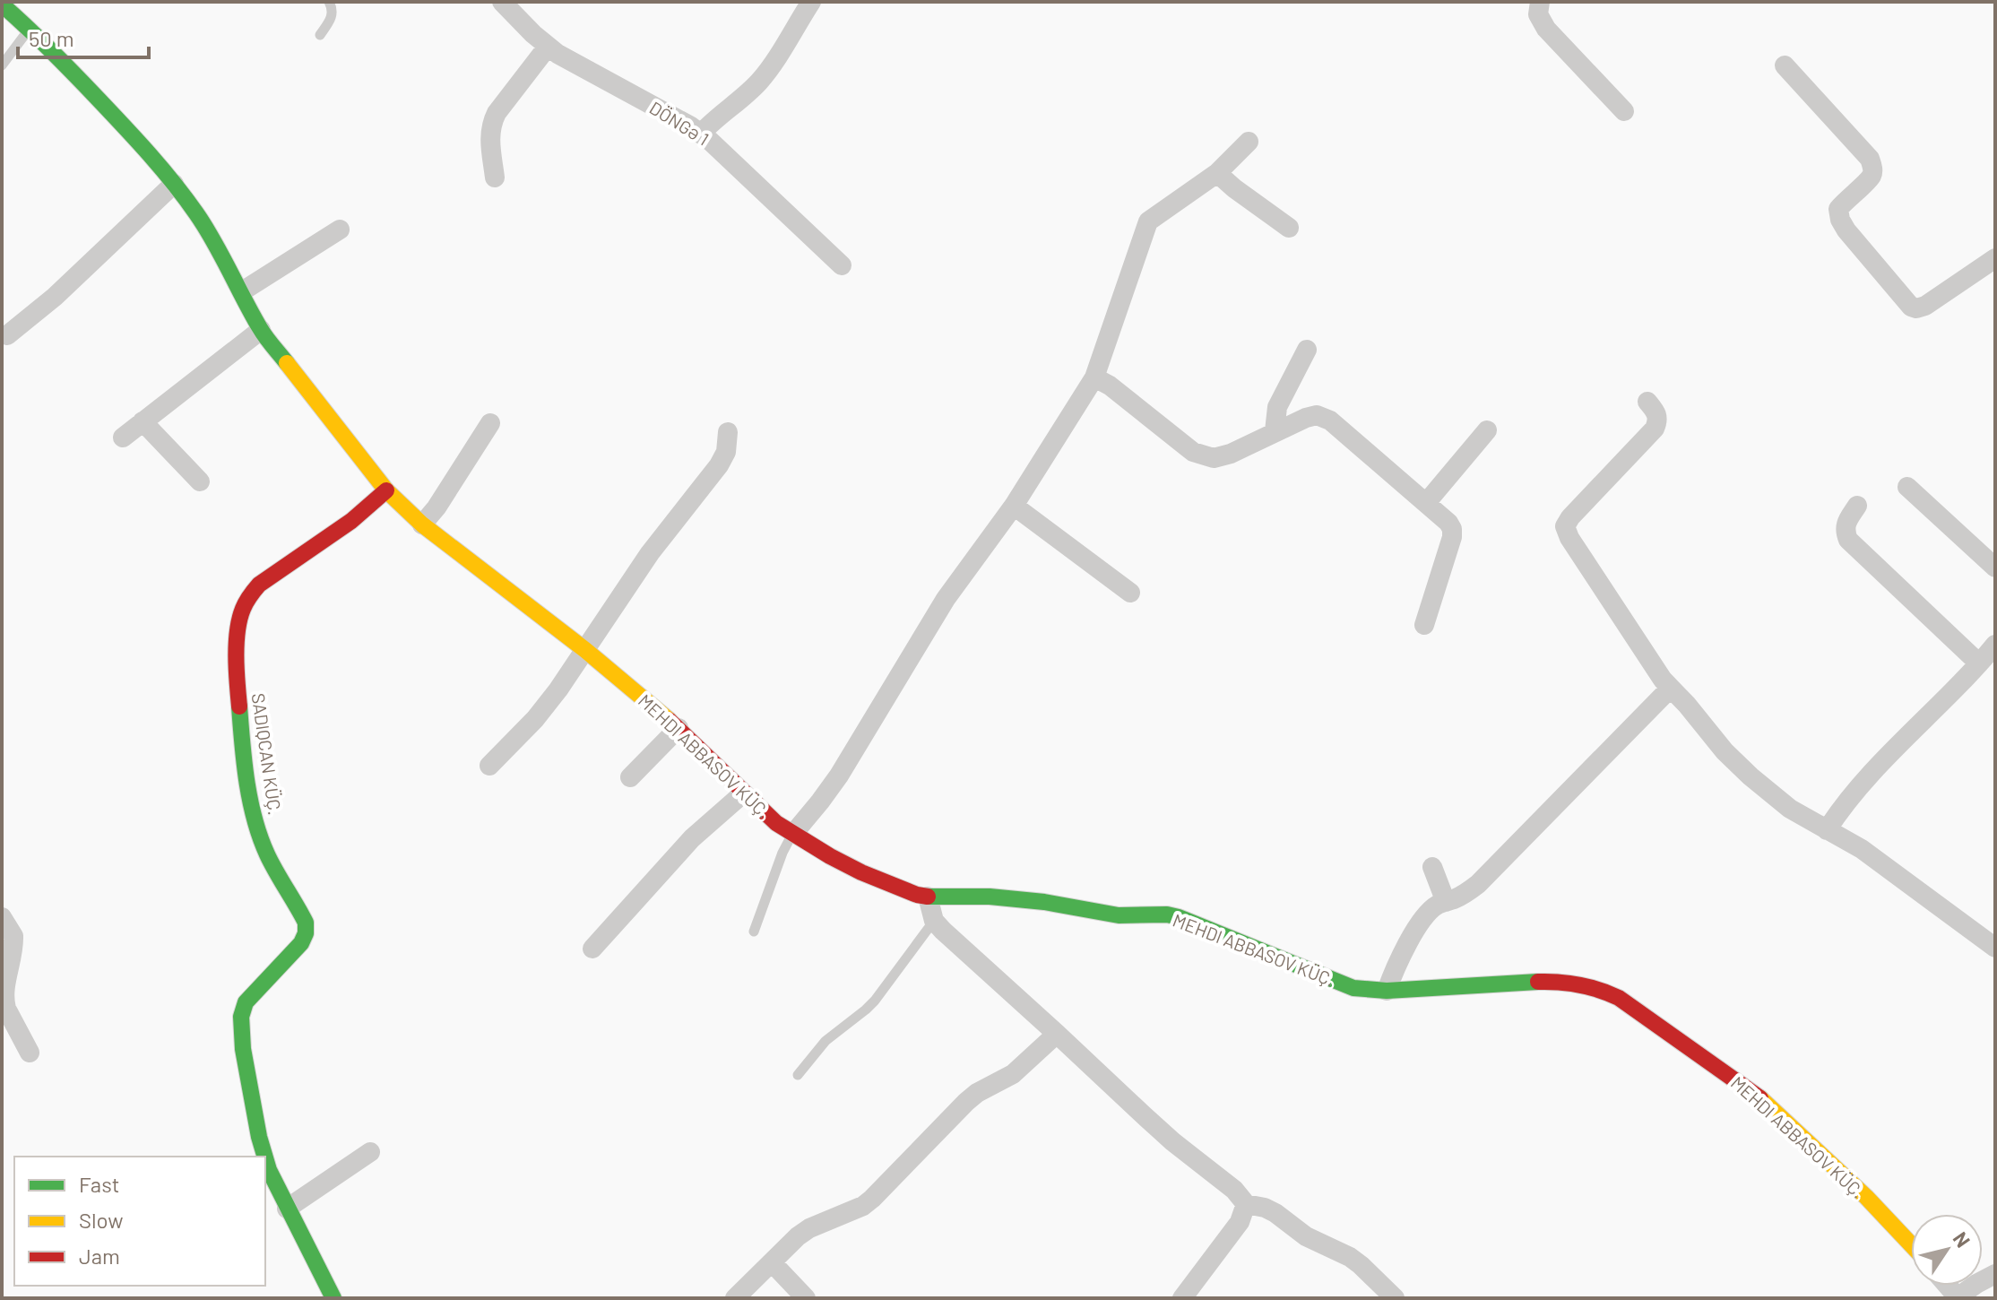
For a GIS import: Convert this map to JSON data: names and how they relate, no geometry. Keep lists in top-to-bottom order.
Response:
{
  "streets": {
    "street": ["DÖNGƏ 1", "MEHDI ABBASOV KÜÇ."]
  },
  "legend": ["Fast", "Slow", "Jam"],
  "scale_bar": "50 m",
  "north": "top right"
}
